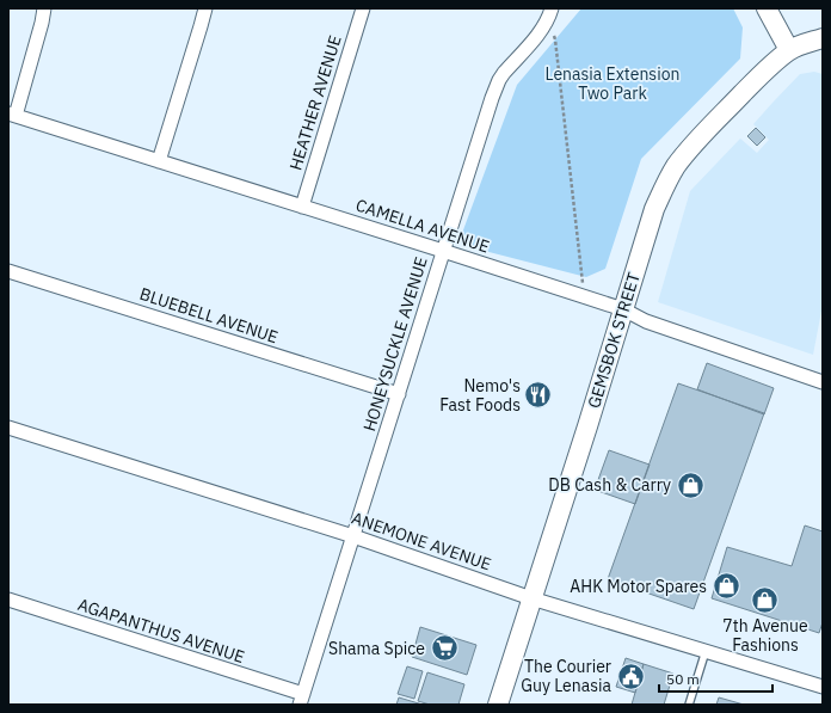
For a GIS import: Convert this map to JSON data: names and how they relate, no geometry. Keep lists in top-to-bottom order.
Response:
{
  "streets": {
    "street": [
      "HEATHER AVENUE",
      "CAMELLA AVENUE",
      "BLUEBELL AVENUE",
      "GEMSBOK STREET",
      "HONEYSUCKLE AVENUE",
      "ANEMONE AVENUE",
      "AGAPANTHUS AVENUE"
    ]
  },
  "crossings": [
    ["HEATHER AVENUE", "CAMELLA AVENUE"],
    ["CAMELLA AVENUE", "GEMSBOK STREET"],
    ["CAMELLA AVENUE", "HONEYSUCKLE AVENUE"],
    ["BLUEBELL AVENUE", "HONEYSUCKLE AVENUE"],
    ["GEMSBOK STREET", "ANEMONE AVENUE"],
    ["HONEYSUCKLE AVENUE", "ANEMONE AVENUE"],
    ["HONEYSUCKLE AVENUE", "AGAPANTHUS AVENUE"]
  ],
  "parks": ["Lenasia Extension Two Park"],
  "places": {
    "restaurant": ["Nemo's Fast Foods"],
    "shop": ["DB Cash & Carry", "AHK Motor Spares", "7th Avenue Fashions"],
    "supermarket": ["Shama Spice"],
    "public building": ["The Courier Guy Lenasia"]
  },
  "scale_bar": "50 m"
}
